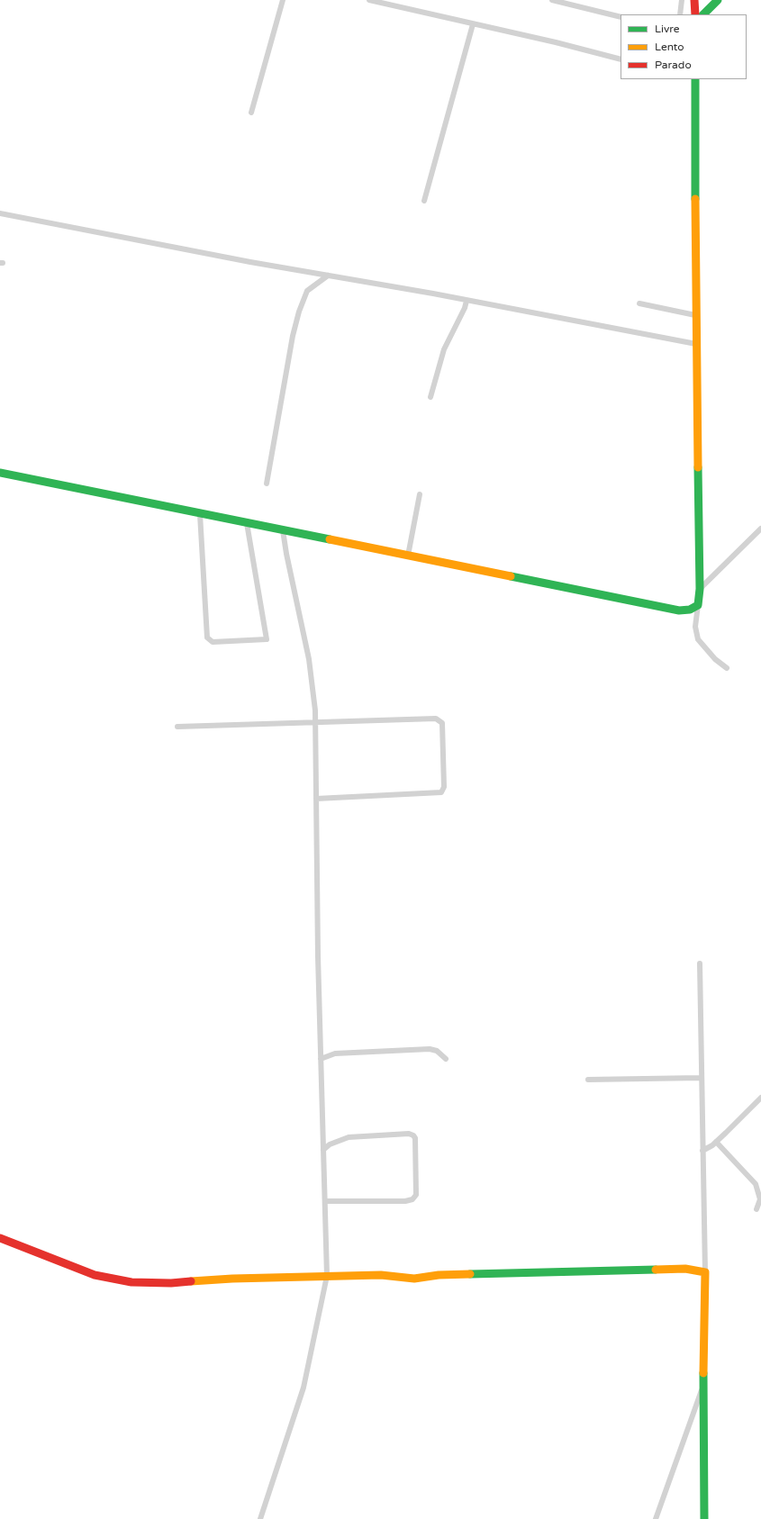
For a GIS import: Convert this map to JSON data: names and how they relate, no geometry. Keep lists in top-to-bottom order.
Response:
{
  "legend": ["Livre", "Lento", "Parado"]
}
